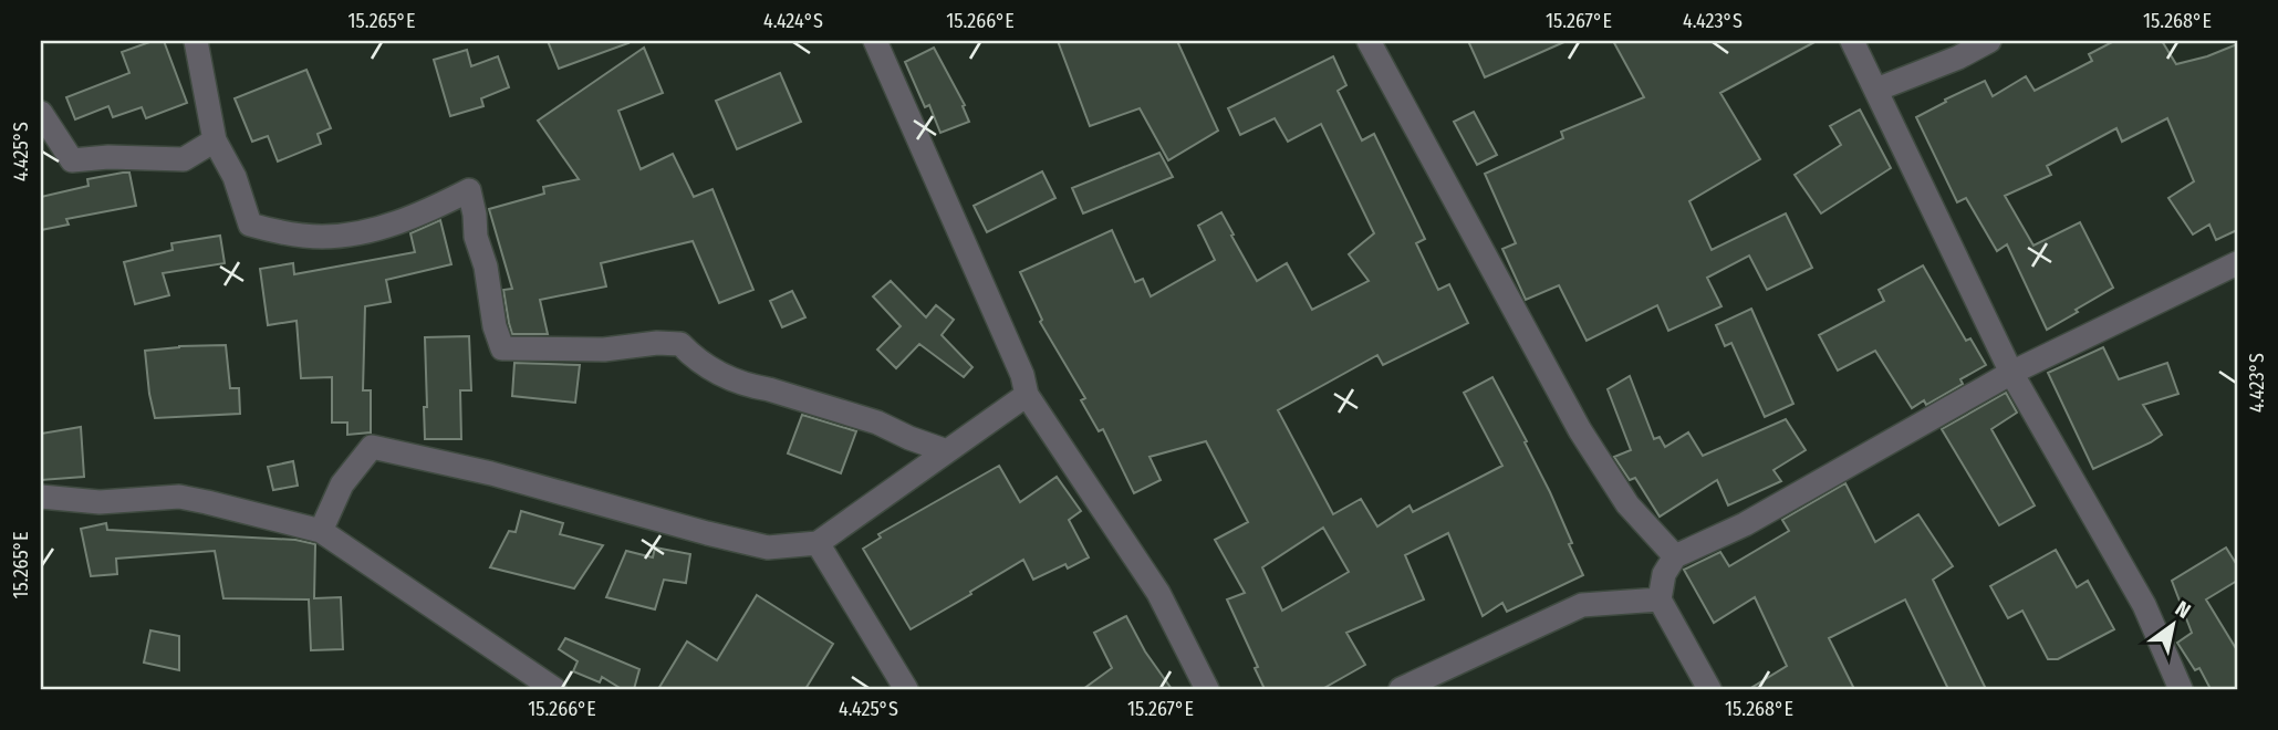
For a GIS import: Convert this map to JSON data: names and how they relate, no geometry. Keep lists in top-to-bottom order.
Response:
{
  "north": "top right",
  "coordinates": [
    "15.265°E",
    "4.424°S",
    "15.266°E",
    "15.267°E",
    "4.423°S",
    "15.268°E",
    "4.425°S"
  ]
}
